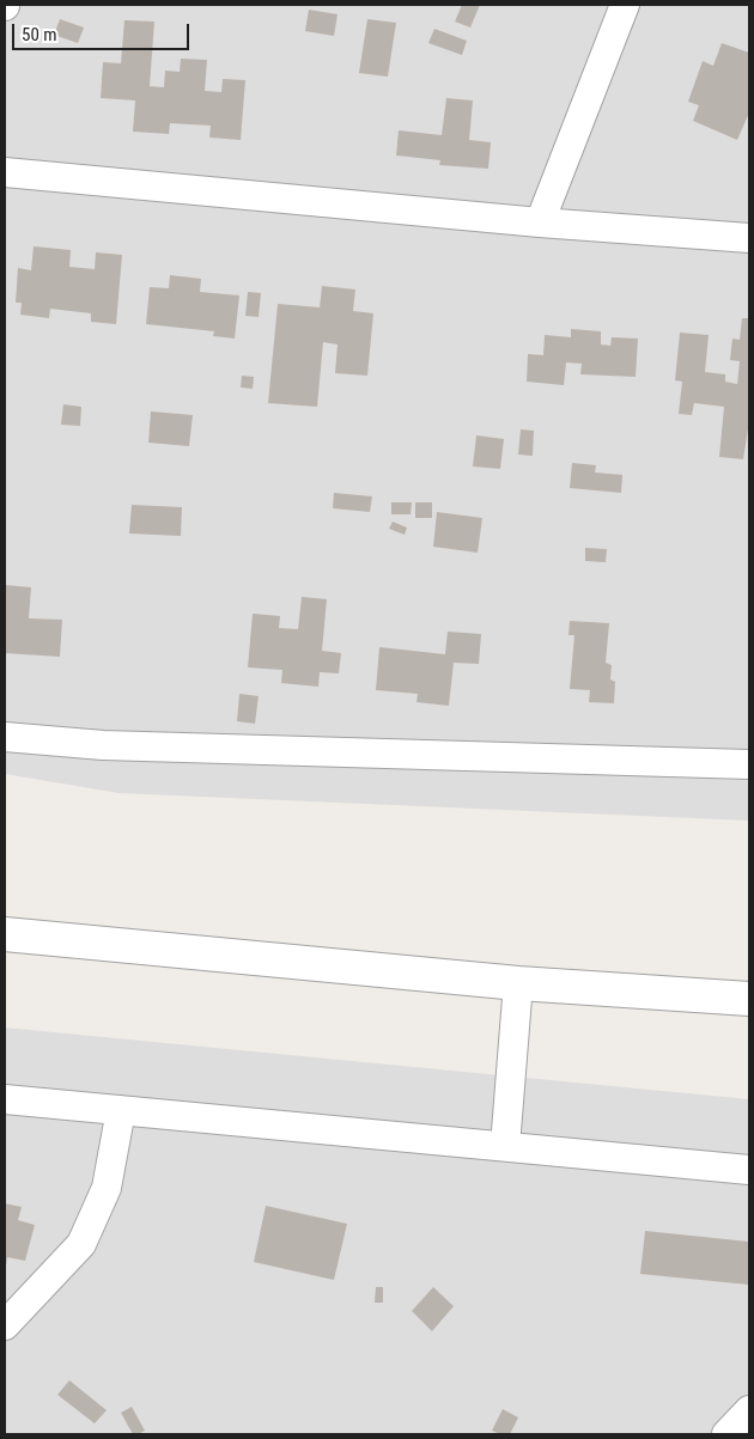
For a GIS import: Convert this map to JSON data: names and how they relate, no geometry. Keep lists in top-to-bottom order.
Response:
{
  "scale_bar": "50 m"
}
